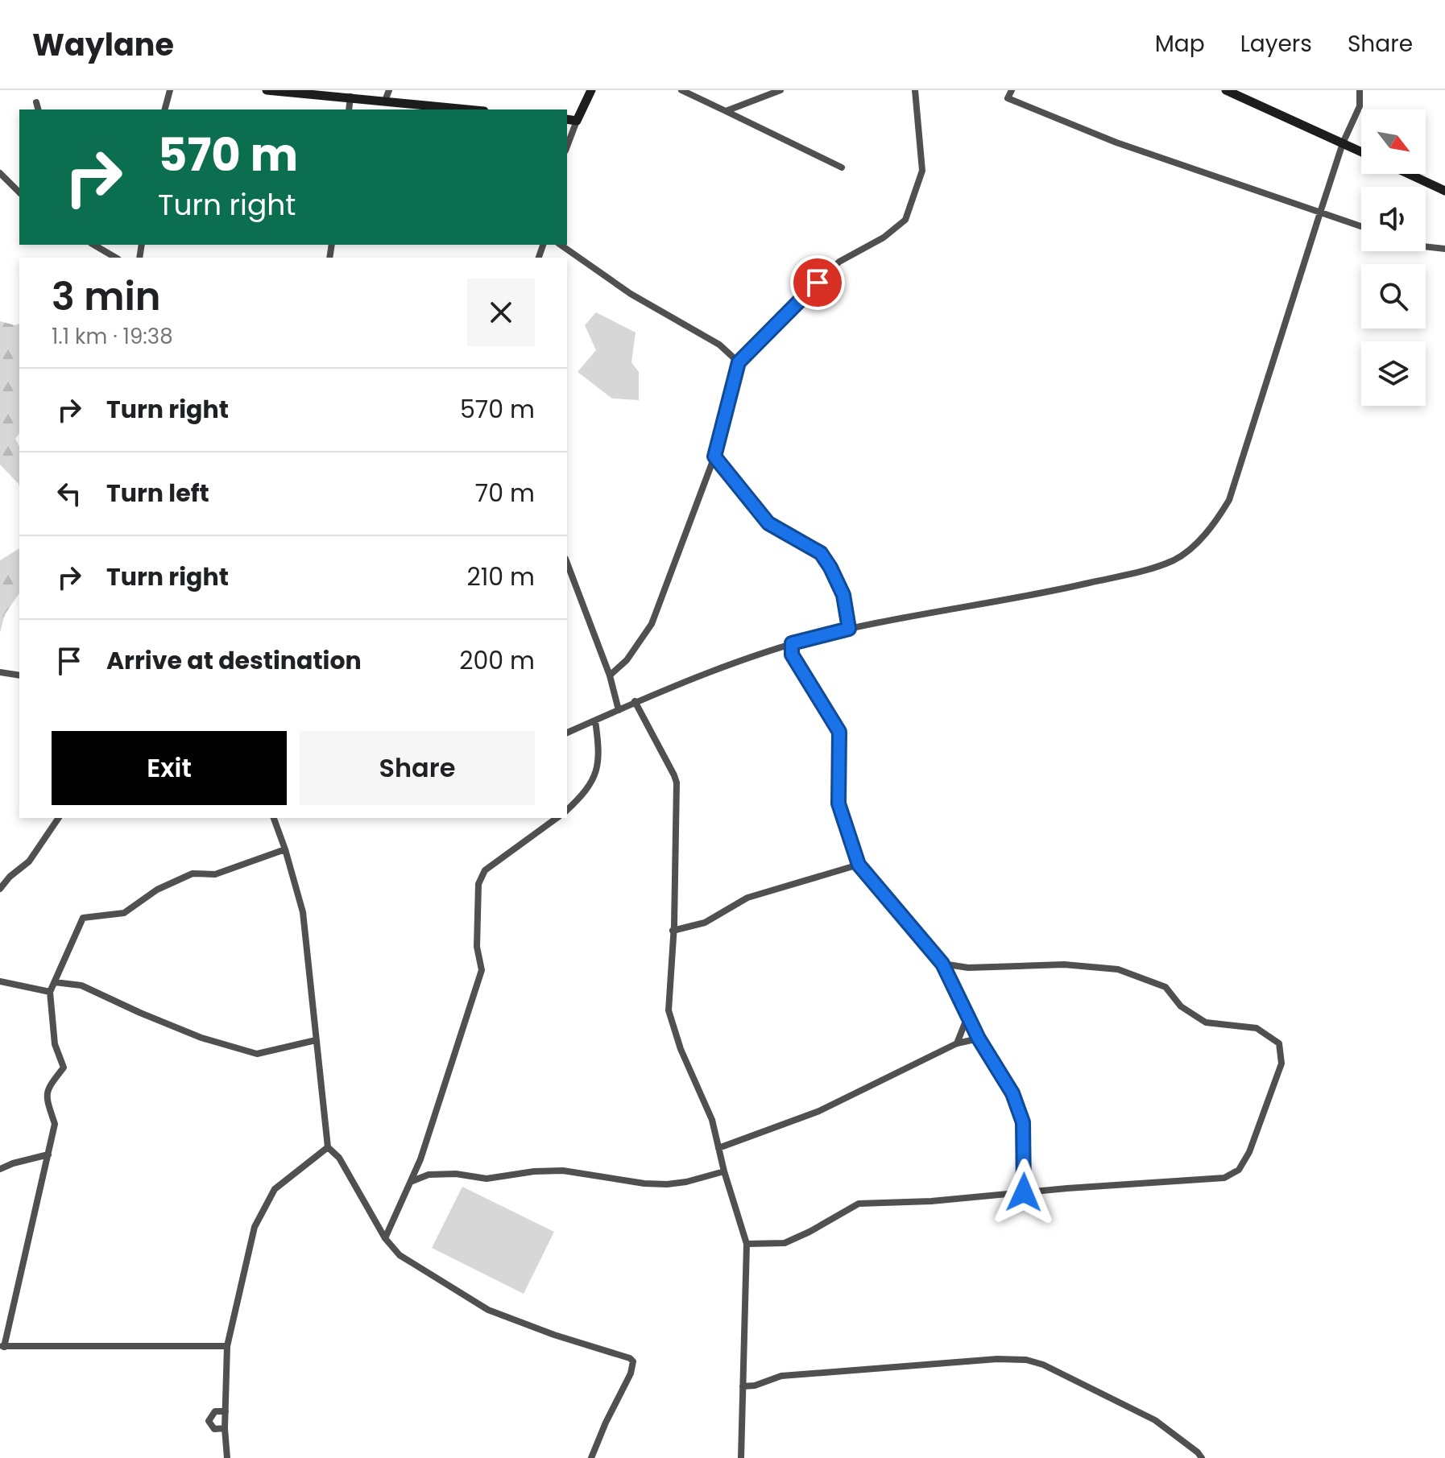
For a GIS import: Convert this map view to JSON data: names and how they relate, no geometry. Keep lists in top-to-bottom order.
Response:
{
  "north": "bottom right",
  "page": {
    "header": "Waylane",
    "nav": ["Map", "Layers", "Share"],
    "turn": ["570 m", "Turn right"],
    "heading": ["3 min", "1.1 km · 19:38"],
    "list": [
      {
        "name": "Turn right",
        "value": "570 m"
      },
      {
        "name": "Turn left",
        "value": "70 m"
      },
      {
        "name": "Turn right",
        "value": "210 m"
      },
      {
        "name": "Arrive at destination",
        "value": "200 m"
      }
    ],
    "buttons": ["Exit", "Share"]
  }
}
